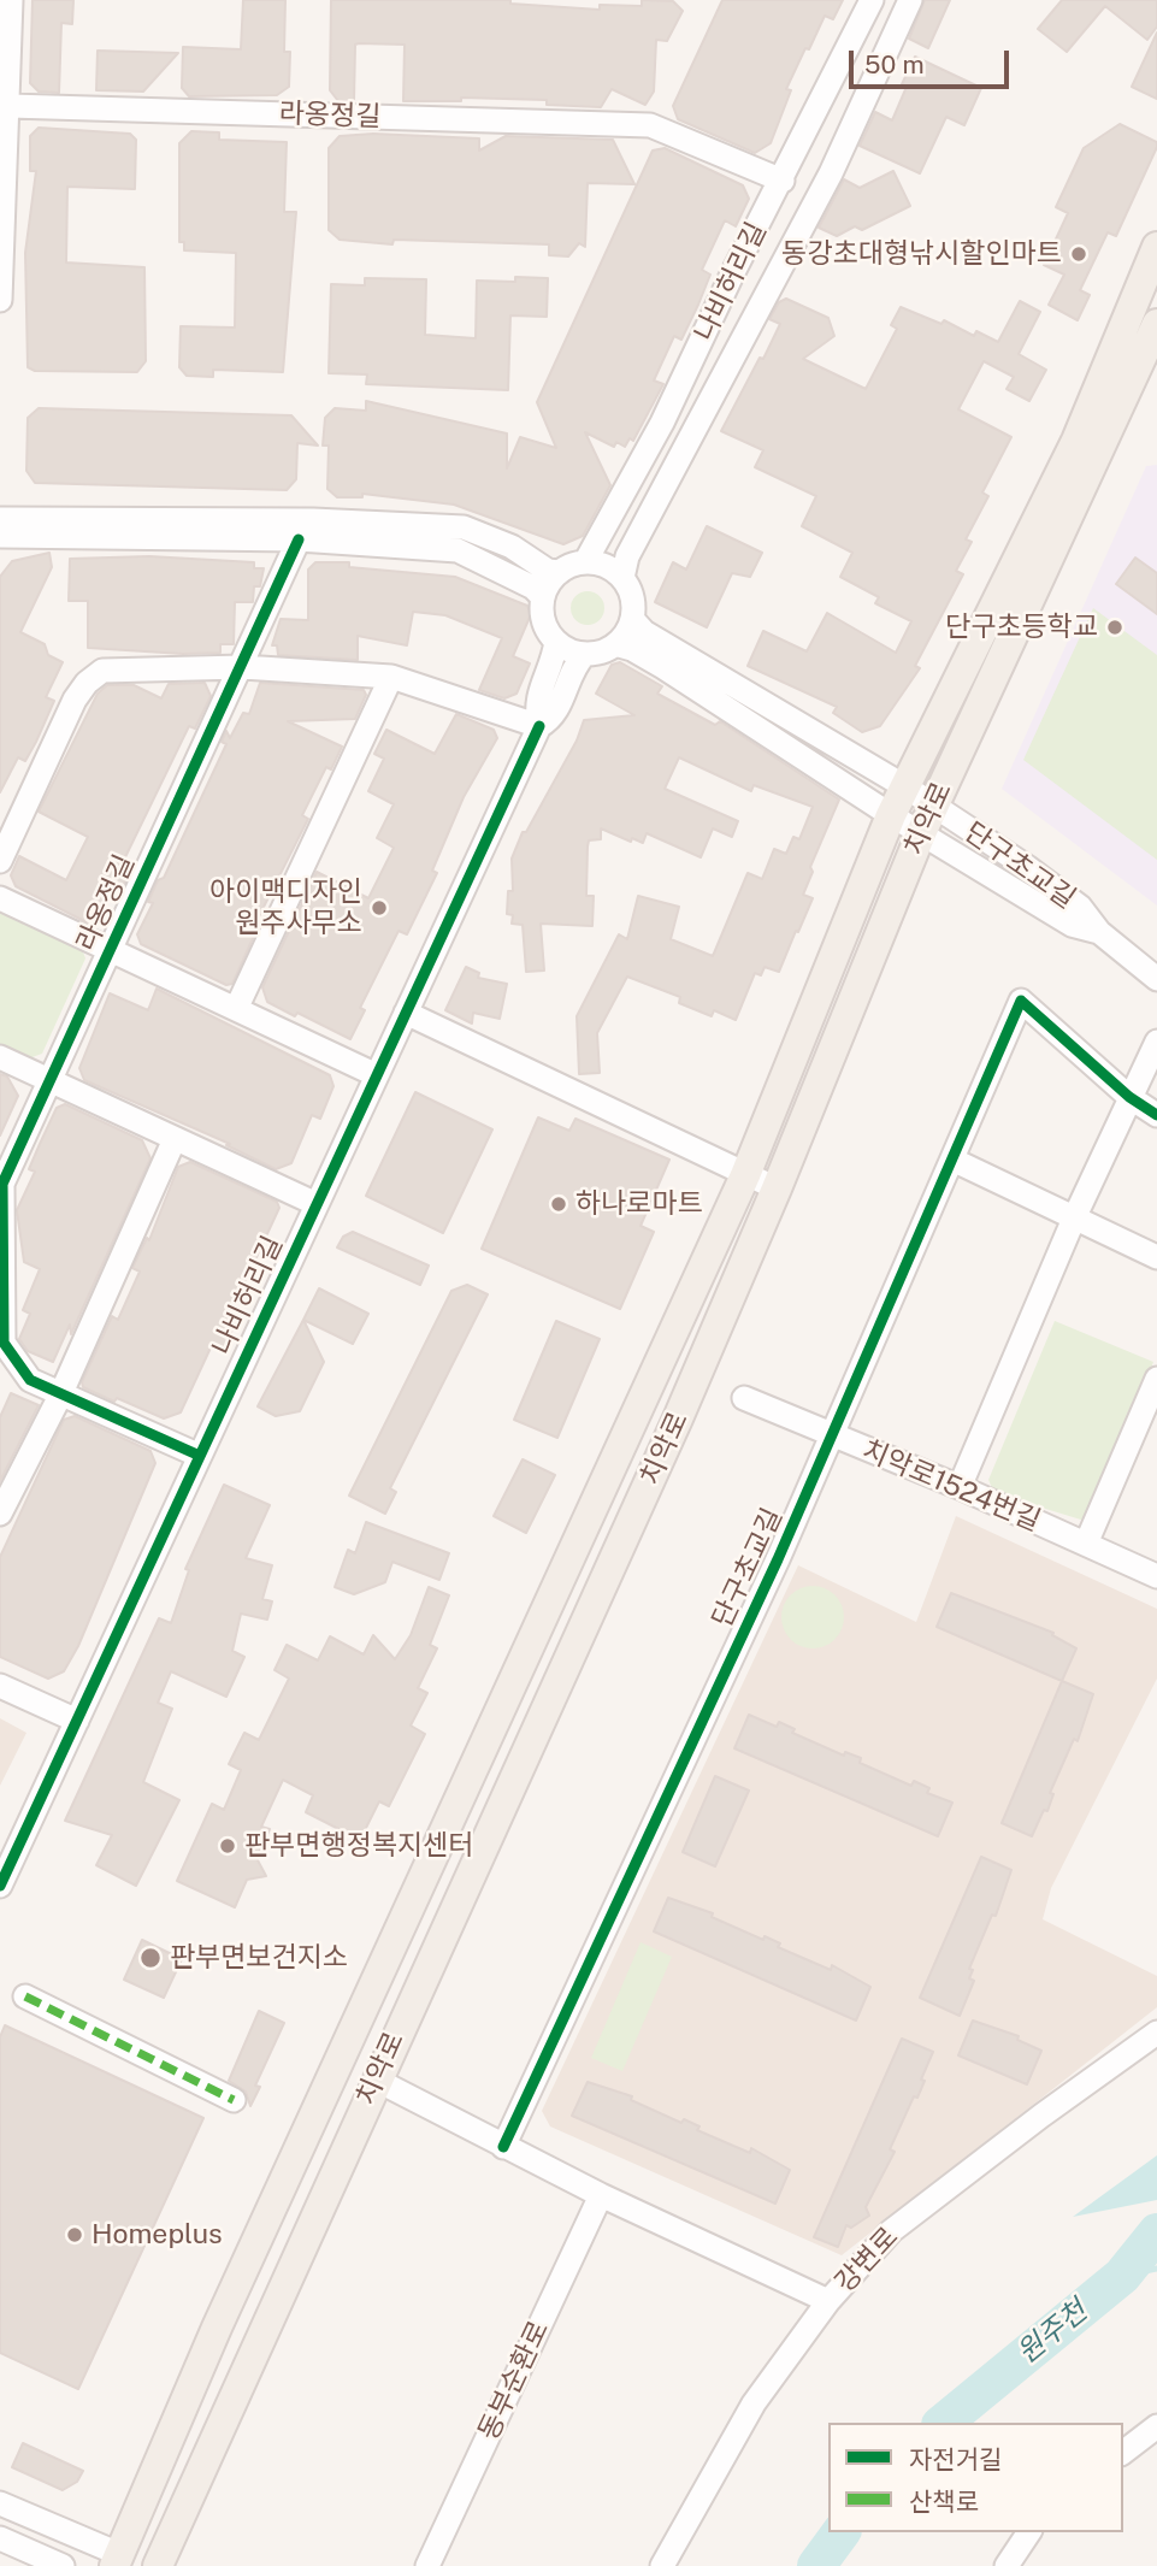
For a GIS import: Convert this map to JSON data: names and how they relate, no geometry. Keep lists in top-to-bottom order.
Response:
{
  "streets": {
    "main road": ["치악로"],
    "street": [
      "라옹정길",
      "나비허리길",
      "단구초교길",
      "치악로1524번길",
      "강변로",
      "동부순환로"
    ]
  },
  "crossings": [
    ["라옹정길", "나비허리길"],
    ["나비허리길", "치악로"],
    ["치악로", "단구초교길"],
    ["단구초교길", "치악로1524번길"]
  ],
  "water": ["원주천"],
  "places": [
    "동강초대형낚시할인마트",
    "단구초등학교",
    "아이맥디자인 원주사무소",
    "하나로마트",
    "판부면행정복지센터",
    "판부면보건지소",
    "Homeplus"
  ],
  "legend": ["자전거길", "산책로"],
  "scale_bar": "50 m"
}
